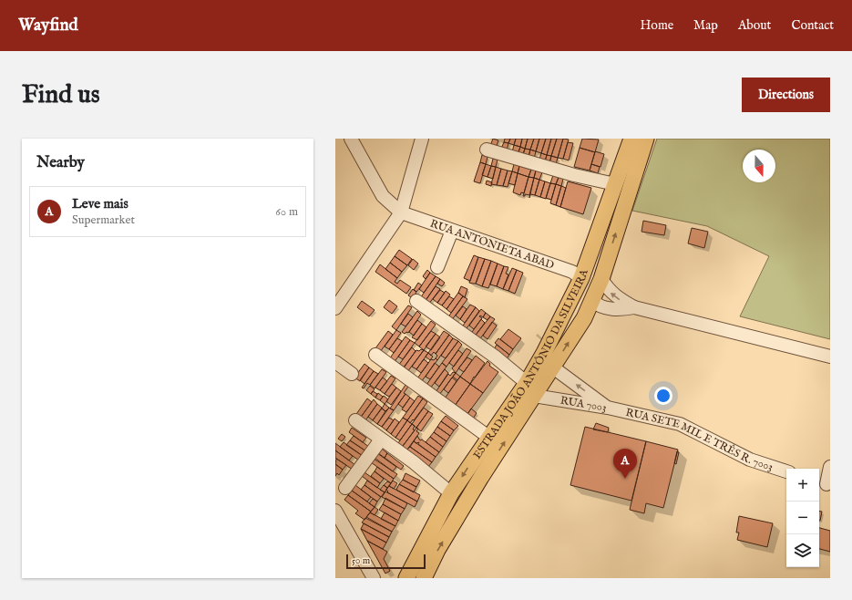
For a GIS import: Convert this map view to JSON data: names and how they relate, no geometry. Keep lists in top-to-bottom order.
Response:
{
  "streets": {
    "main road": ["ESTRADA JOÃO ANTÔNIO DA SILVEIRA"],
    "street": ["RUA ANTONIETA ABAD", "RUA 7003", "RUA SETE MIL E TRÊS R. 7003"]
  },
  "crossings": [
    ["RUA ANTONIETA ABAD", "ESTRADA JOÃO ANTÔNIO DA SILVEIRA"],
    ["ESTRADA JOÃO ANTÔNIO DA SILVEIRA", "RUA 7003"],
    ["RUA 7003", "RUA SETE MIL E TRÊS R. 7003"]
  ],
  "scale_bar": "50 m",
  "north": "bottom",
  "page": {
    "header": "Wayfind",
    "nav": [
      "Home",
      "Map",
      "About",
      "Contact"
    ],
    "buttons": "Directions",
    "title": "Find us",
    "heading": "Nearby",
    "list": [
      {
        "mark": "A",
        "name": "Leve mais",
        "note": "Supermarket",
        "value": "60 m"
      }
    ],
    "pins": "A",
    "map_buttons": ["+", "−"],
    "scale": "50 m"
  }
}
